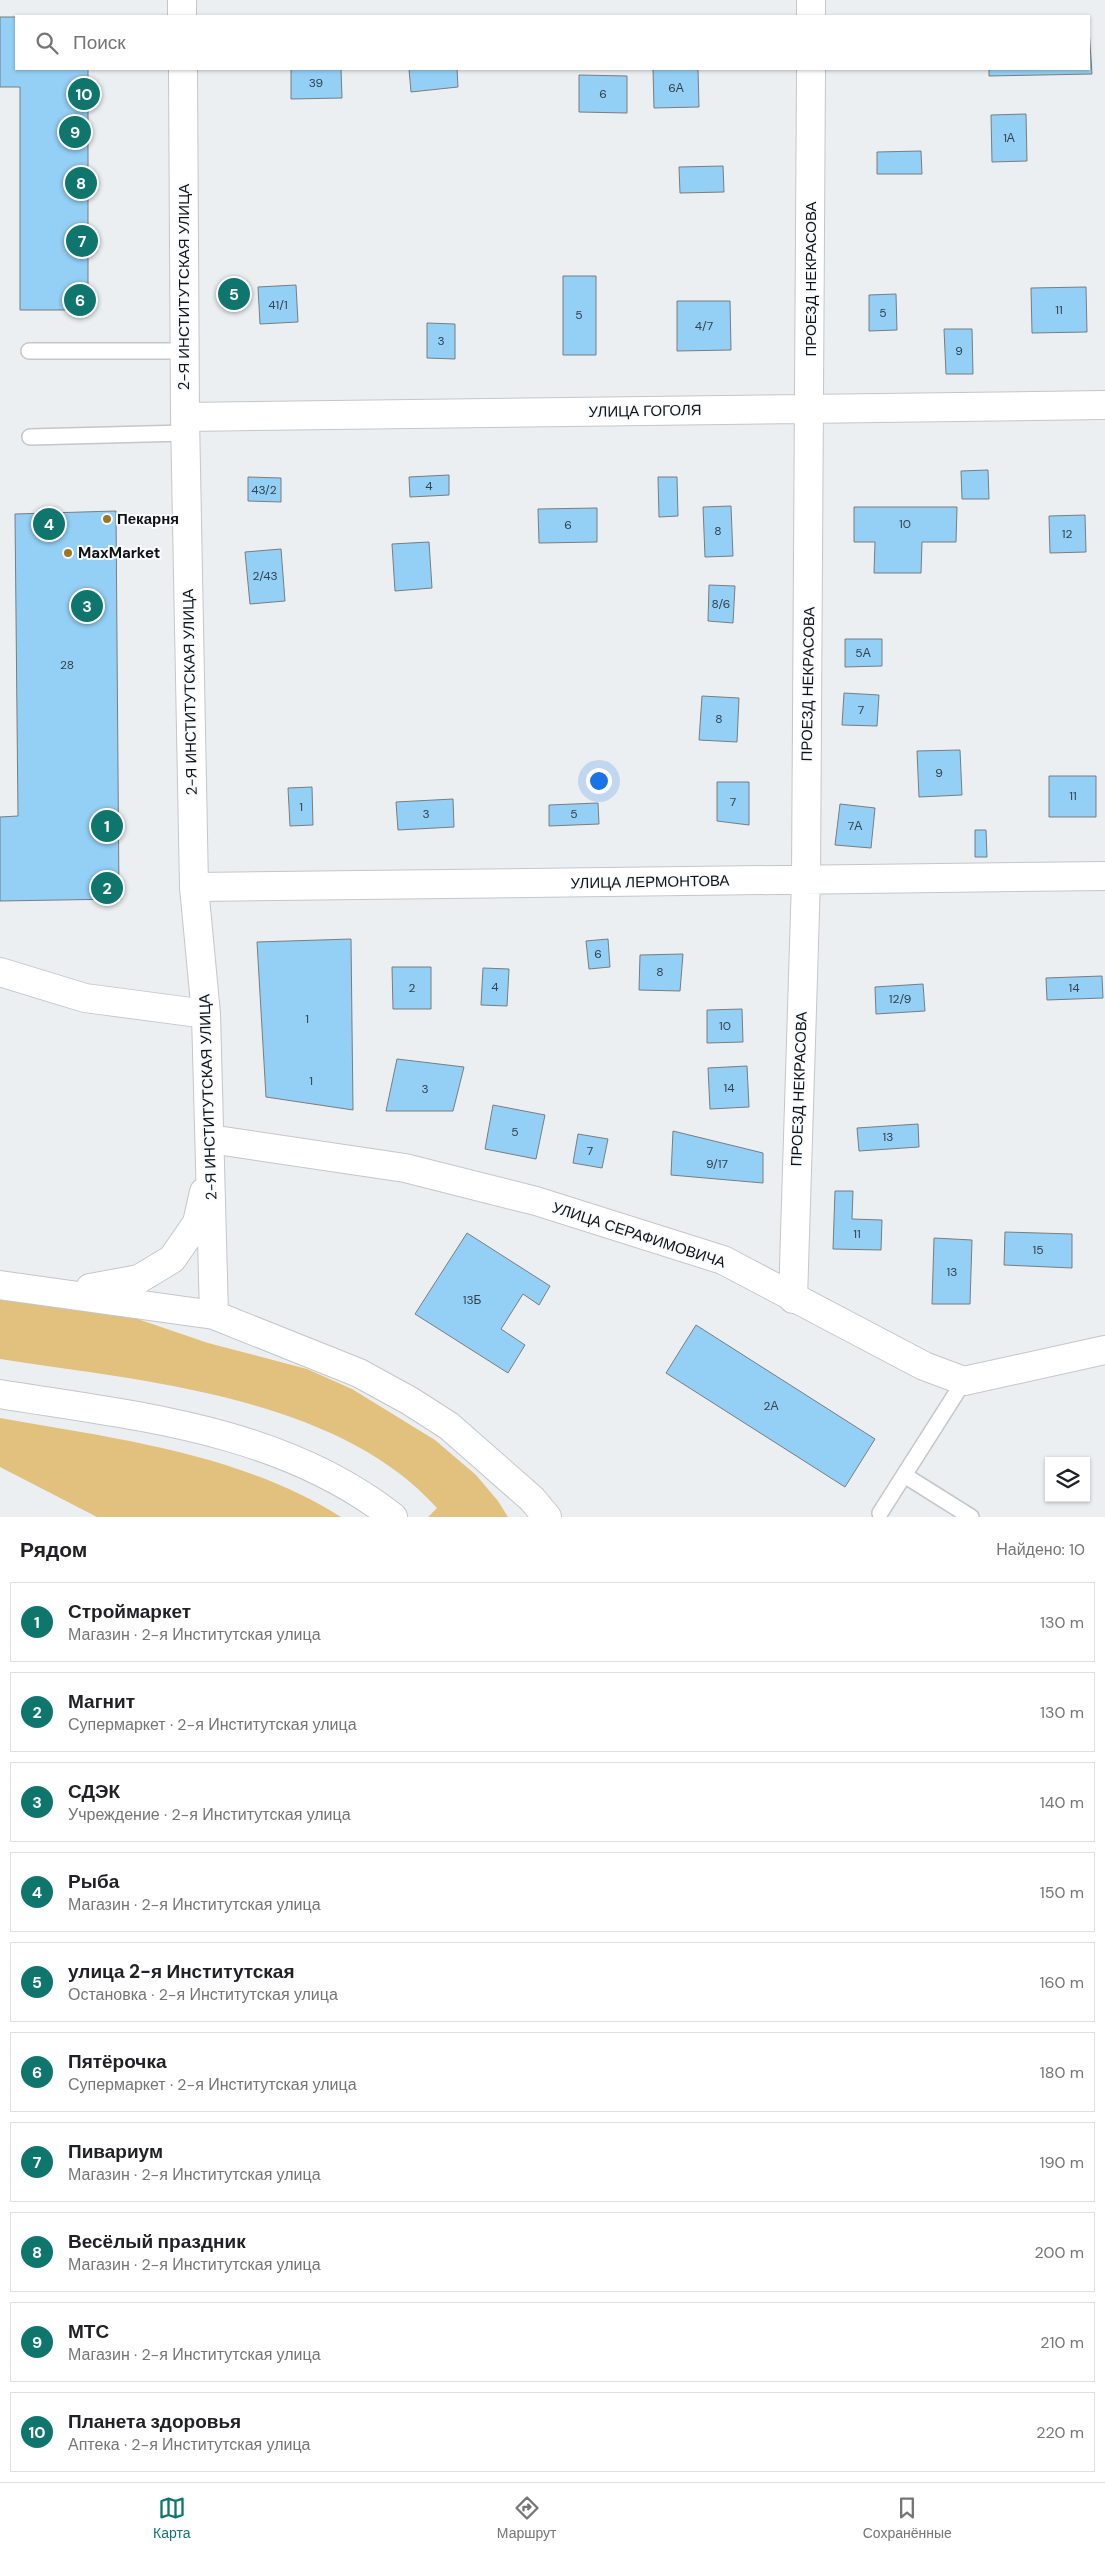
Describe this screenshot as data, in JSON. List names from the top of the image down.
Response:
{
  "streets": {
    "street": [
      "ПРОЕЗД НЕКРАСОВА",
      "2-Я ИНСТИТУТСКАЯ УЛИЦА",
      "УЛИЦА ГОГОЛЯ",
      "УЛИЦА ЛЕРМОНТОВА",
      "УЛИЦА СЕРАФИМОВИЧА"
    ]
  },
  "crossings": [
    ["ПРОЕЗД НЕКРАСОВА", "УЛИЦА ГОГОЛЯ"],
    ["ПРОЕЗД НЕКРАСОВА", "УЛИЦА ЛЕРМОНТОВА"],
    ["ПРОЕЗД НЕКРАСОВА", "УЛИЦА СЕРАФИМОВИЧА"],
    ["2-Я ИНСТИТУТСКАЯ УЛИЦА", "УЛИЦА ГОГОЛЯ"],
    ["2-Я ИНСТИТУТСКАЯ УЛИЦА", "УЛИЦА ЛЕРМОНТОВА"],
    ["2-Я ИНСТИТУТСКАЯ УЛИЦА", "УЛИЦА СЕРАФИМОВИЧА"]
  ],
  "places": ["Пекарня", "MaxMarket"],
  "house_numbers": [
    "39",
    "6А",
    "6",
    "1А",
    "41/1",
    "11",
    "5",
    "5",
    "4/7",
    "3",
    "9",
    "4",
    "43/2",
    "10",
    "6",
    "8",
    "12",
    "2/43",
    "8/6",
    "5А",
    "28",
    "7",
    "8",
    "9",
    "11",
    "7",
    "1",
    "3",
    "5",
    "7А",
    "6",
    "8",
    "4",
    "2",
    "14",
    "12/9",
    "1",
    "10",
    "1",
    "14",
    "3",
    "5",
    "13",
    "7",
    "9/17",
    "11",
    "15",
    "13",
    "13Б",
    "2А"
  ],
  "page": {
    "search": "Поиск",
    "pins": [
      "10",
      "9",
      "8",
      "7",
      "5",
      "6",
      "4",
      "3",
      "1",
      "2"
    ],
    "heading": ["Рядом", "Найдено: 10"],
    "list": [
      {
        "mark": "1",
        "name": "Строймаркет",
        "note": "Магазин · 2-я Институтская улица",
        "value": "130 m"
      },
      {
        "mark": "2",
        "name": "Магнит",
        "note": "Супермаркет · 2-я Институтская улица",
        "value": "130 m"
      },
      {
        "mark": "3",
        "name": "СДЭК",
        "note": "Учреждение · 2-я Институтская улица",
        "value": "140 m"
      },
      {
        "mark": "4",
        "name": "Рыба",
        "note": "Магазин · 2-я Институтская улица",
        "value": "150 m"
      },
      {
        "mark": "5",
        "name": "улица 2-я Институтская",
        "note": "Остановка · 2-я Институтская улица",
        "value": "160 m"
      },
      {
        "mark": "6",
        "name": "Пятёрочка",
        "note": "Супермаркет · 2-я Институтская улица",
        "value": "180 m"
      },
      {
        "mark": "7",
        "name": "Пивариум",
        "note": "Магазин · 2-я Институтская улица",
        "value": "190 m"
      },
      {
        "mark": "8",
        "name": "Весёлый праздник",
        "note": "Магазин · 2-я Институтская улица",
        "value": "200 m"
      },
      {
        "mark": "9",
        "name": "МТС",
        "note": "Магазин · 2-я Институтская улица",
        "value": "210 m"
      },
      {
        "mark": "10",
        "name": "Планета здоровья",
        "note": "Аптека · 2-я Институтская улица",
        "value": "220 m"
      }
    ],
    "nav": ["Карта", "Маршрут", "Сохранённые"]
  }
}
